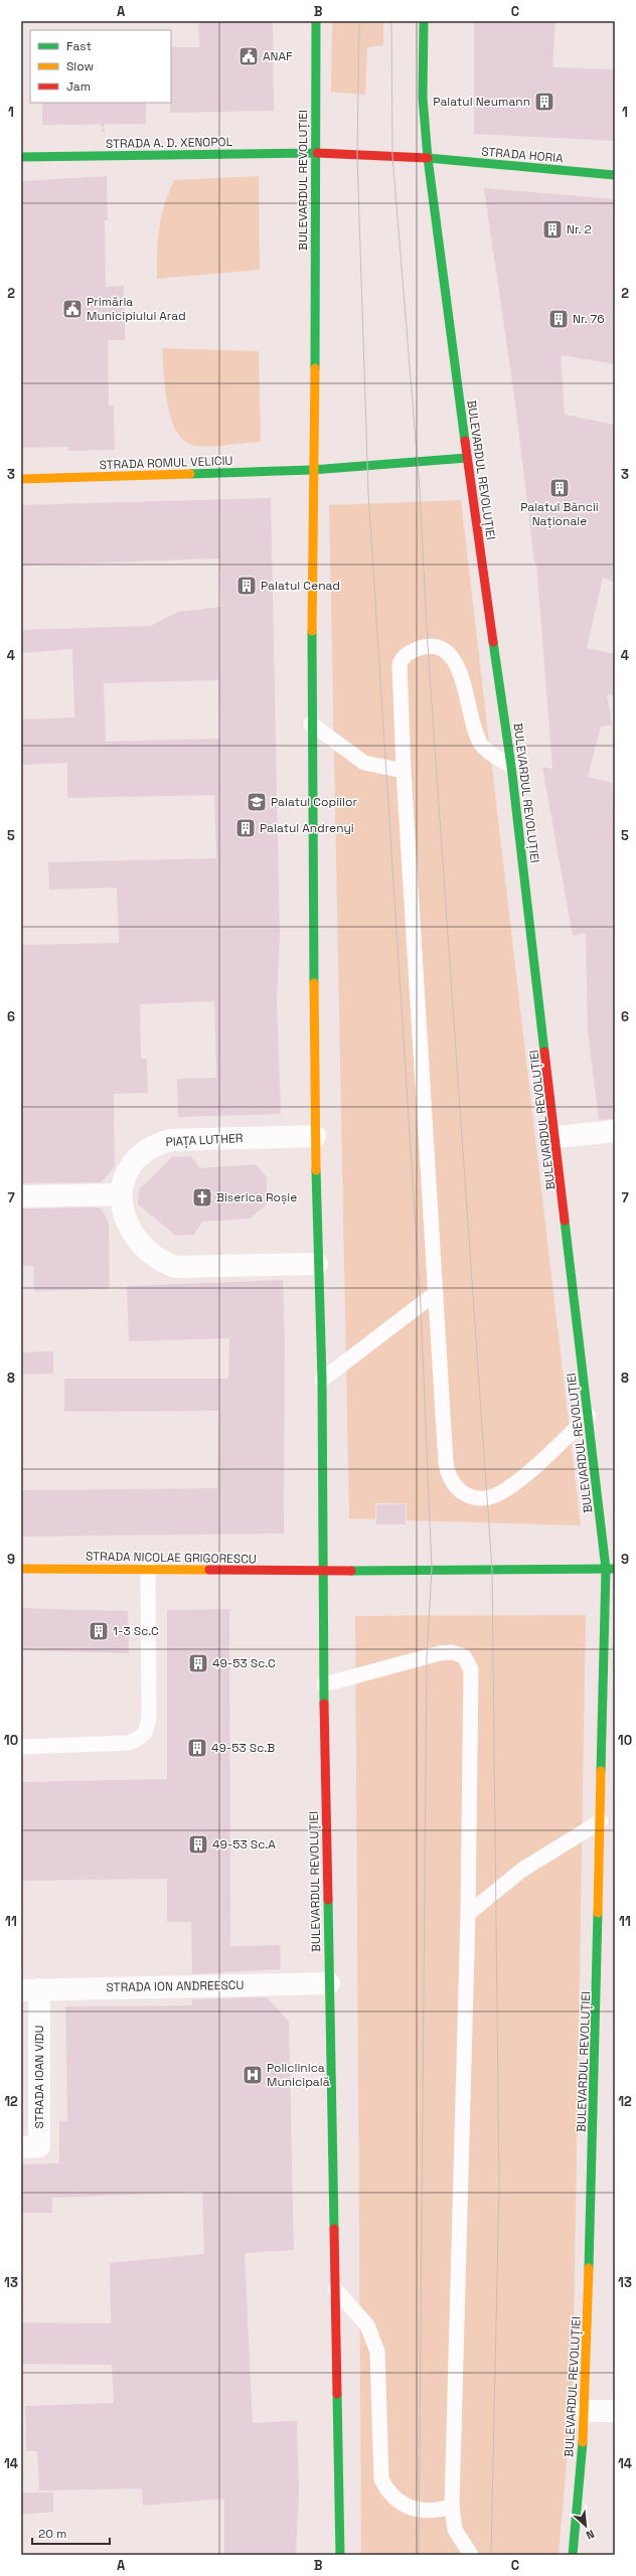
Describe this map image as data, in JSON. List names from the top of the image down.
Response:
{
  "streets": {
    "main road": [
      "STRADA A. D. XENOPOL",
      "STRADA HORIA",
      "BULEVARDUL REVOLUȚIEI",
      "STRADA ROMUL VELICIU",
      "STRADA NICOLAE GRIGORESCU"
    ],
    "street": ["PIAȚA LUTHER", "STRADA ION ANDREESCU", "STRADA IOAN VIDU"]
  },
  "crossings": [
    ["STRADA A. D. XENOPOL", "STRADA HORIA"],
    ["STRADA A. D. XENOPOL", "BULEVARDUL REVOLUȚIEI"],
    ["STRADA HORIA", "BULEVARDUL REVOLUȚIEI"],
    ["BULEVARDUL REVOLUȚIEI", "STRADA ROMUL VELICIU"],
    ["BULEVARDUL REVOLUȚIEI", "PIAȚA LUTHER"],
    ["BULEVARDUL REVOLUȚIEI", "STRADA NICOLAE GRIGORESCU"],
    ["BULEVARDUL REVOLUȚIEI", "STRADA ION ANDREESCU"],
    ["STRADA ION ANDREESCU", "STRADA IOAN VIDU"]
  ],
  "places": {
    "public building": ["ANAF", "Primăria Municipiului Arad"],
    "building": [
      "Palatul Neumann",
      "Nr. 2",
      "Nr. 76",
      "Palatul Băncii Naționale",
      "Palatul Cenad",
      "Palatul Andrenyi",
      "1-3 Sc.C",
      "49-53 Sc.C",
      "49-53 Sc.B",
      "49-53 Sc.A"
    ],
    "school or university": ["Palatul Copiilor"],
    "church": ["Biserica Roșie"],
    "hospital": ["Policlinica Municipală"]
  },
  "legend": ["Fast", "Slow", "Jam"],
  "scale_bar": "20 m",
  "north": "bottom right",
  "grid": {
    "columns": ["A", "B", "C"],
    "rows": [
      "1",
      "2",
      "3",
      "4",
      "5",
      "6",
      "7",
      "8",
      "9",
      "10",
      "11",
      "12",
      "13",
      "14"
    ]
  }
}
